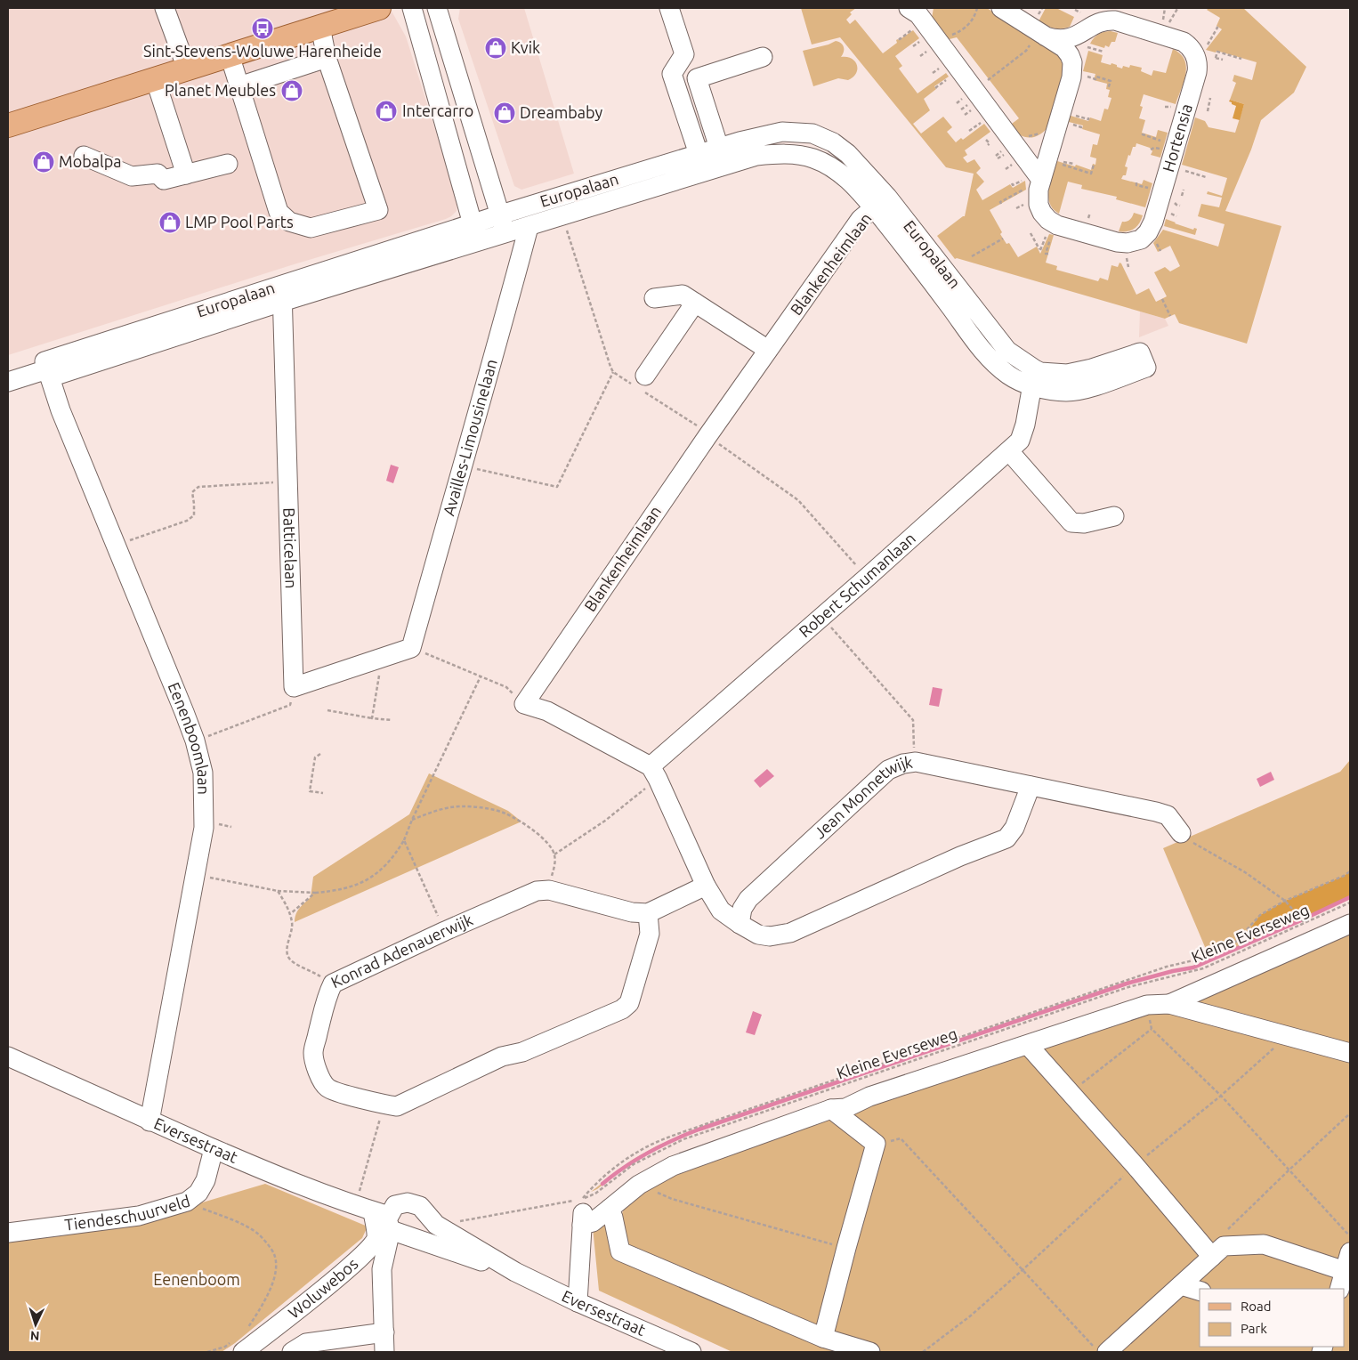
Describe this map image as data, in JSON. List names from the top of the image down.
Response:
{
  "streets": {
    "street": [
      "Hortensia",
      "Europalaan",
      "Blankenheimlaan",
      "Availles-Limousinelaan",
      "Batticelaan",
      "Robert Schumanlaan",
      "Eenenboomlaan",
      "Jean Monnetwijk",
      "Konrad Adenauerwijk",
      "Eversestraat",
      "Tiendeschuurveld",
      "Woluwebos"
    ],
    "path": ["Kleine Everseweg"]
  },
  "crossings": [
    ["Europalaan", "Blankenheimlaan"],
    ["Europalaan", "Availles-Limousinelaan"],
    ["Europalaan", "Batticelaan"],
    ["Europalaan", "Robert Schumanlaan"],
    ["Europalaan", "Eenenboomlaan"],
    ["Eenenboomlaan", "Eversestraat"],
    ["Eversestraat", "Tiendeschuurveld"],
    ["Eversestraat", "Woluwebos"]
  ],
  "parks": ["Eenenboom"],
  "places": {
    "bus stop": ["Sint-Stevens-Woluwe Harenheide"],
    "shop": [
      "Kvik",
      "Planet Meubles",
      "Intercarro",
      "Dreambaby",
      "Mobalpa",
      "LMP Pool Parts"
    ]
  },
  "legend": ["Road", "Park"],
  "north": "bottom"
}
